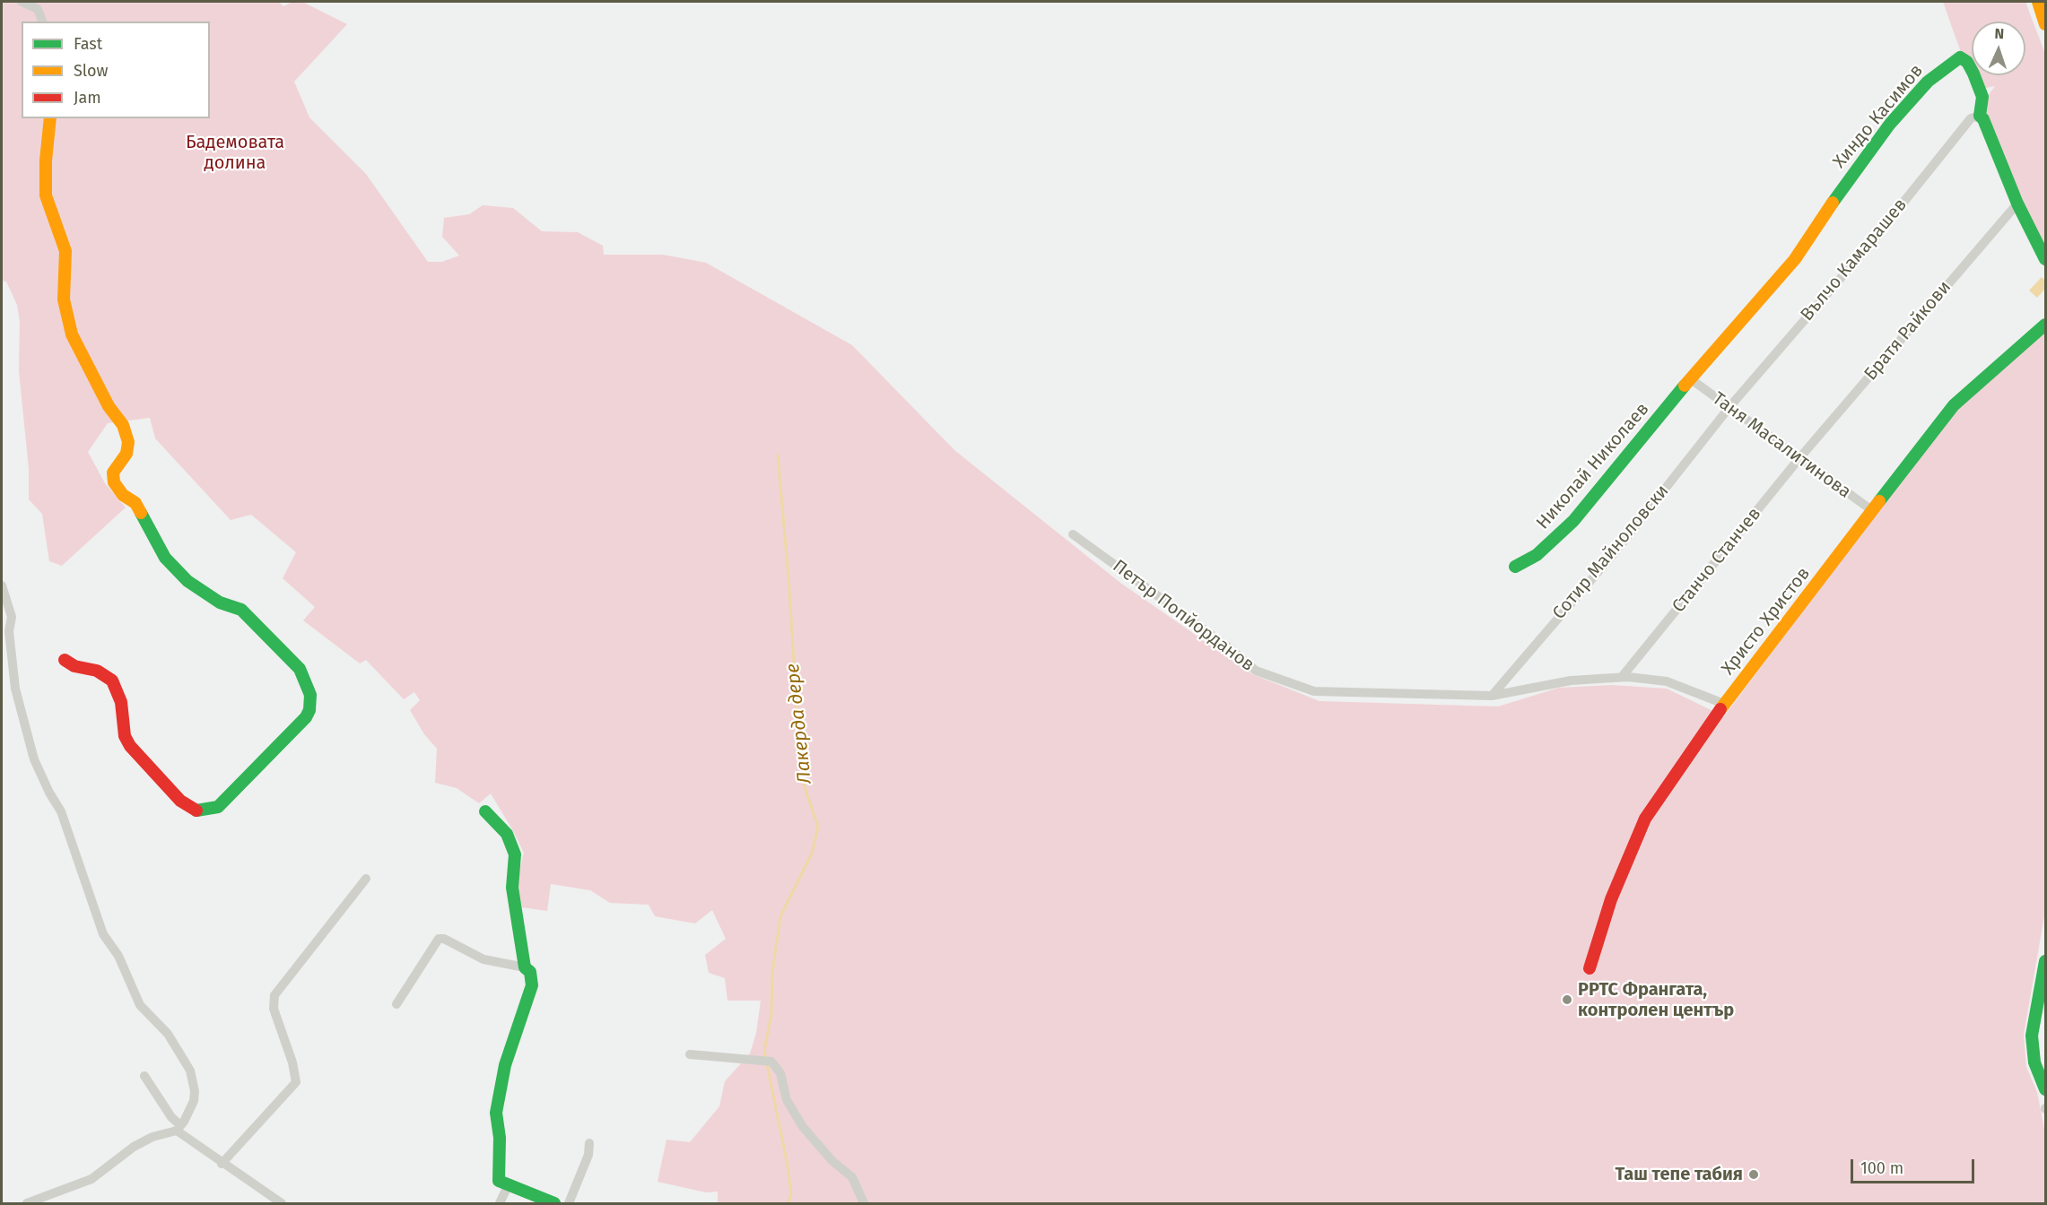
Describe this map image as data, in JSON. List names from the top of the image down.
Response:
{
  "streets": {
    "street": [
      "Хиндо Касимов",
      "Вълчо Камарашев",
      "Братя Райкови",
      "Таня Масалитинова",
      "Николай Николаев",
      "Сотир Майноловски",
      "Станчо Станчев",
      "Петър Попйорданов",
      "Христо Христов"
    ]
  },
  "crossings": [
    ["Хиндо Касимов", "Вълчо Камарашев"],
    ["Хиндо Касимов", "Братя Райкови"],
    ["Хиндо Касимов", "Таня Масалитинова"],
    ["Хиндо Касимов", "Николай Николаев"],
    ["Вълчо Камарашев", "Таня Масалитинова"],
    ["Вълчо Камарашев", "Сотир Майноловски"],
    ["Братя Райкови", "Таня Масалитинова"],
    ["Братя Райкови", "Станчо Станчев"],
    ["Таня Масалитинова", "Николай Николаев"],
    ["Таня Масалитинова", "Сотир Майноловски"],
    ["Таня Масалитинова", "Станчо Станчев"],
    ["Таня Масалитинова", "Христо Христов"],
    ["Сотир Майноловски", "Петър Попйорданов"],
    ["Станчо Станчев", "Петър Попйорданов"],
    ["Петър Попйорданов", "Христо Христов"]
  ],
  "water": ["Лакерда дере"],
  "parks": ["Бадемовата долина"],
  "places": ["РРТС Франгата, контролен център", "Таш тепе табия"],
  "legend": ["Fast", "Slow", "Jam"],
  "scale_bar": "100 m",
  "north": "top"
}
